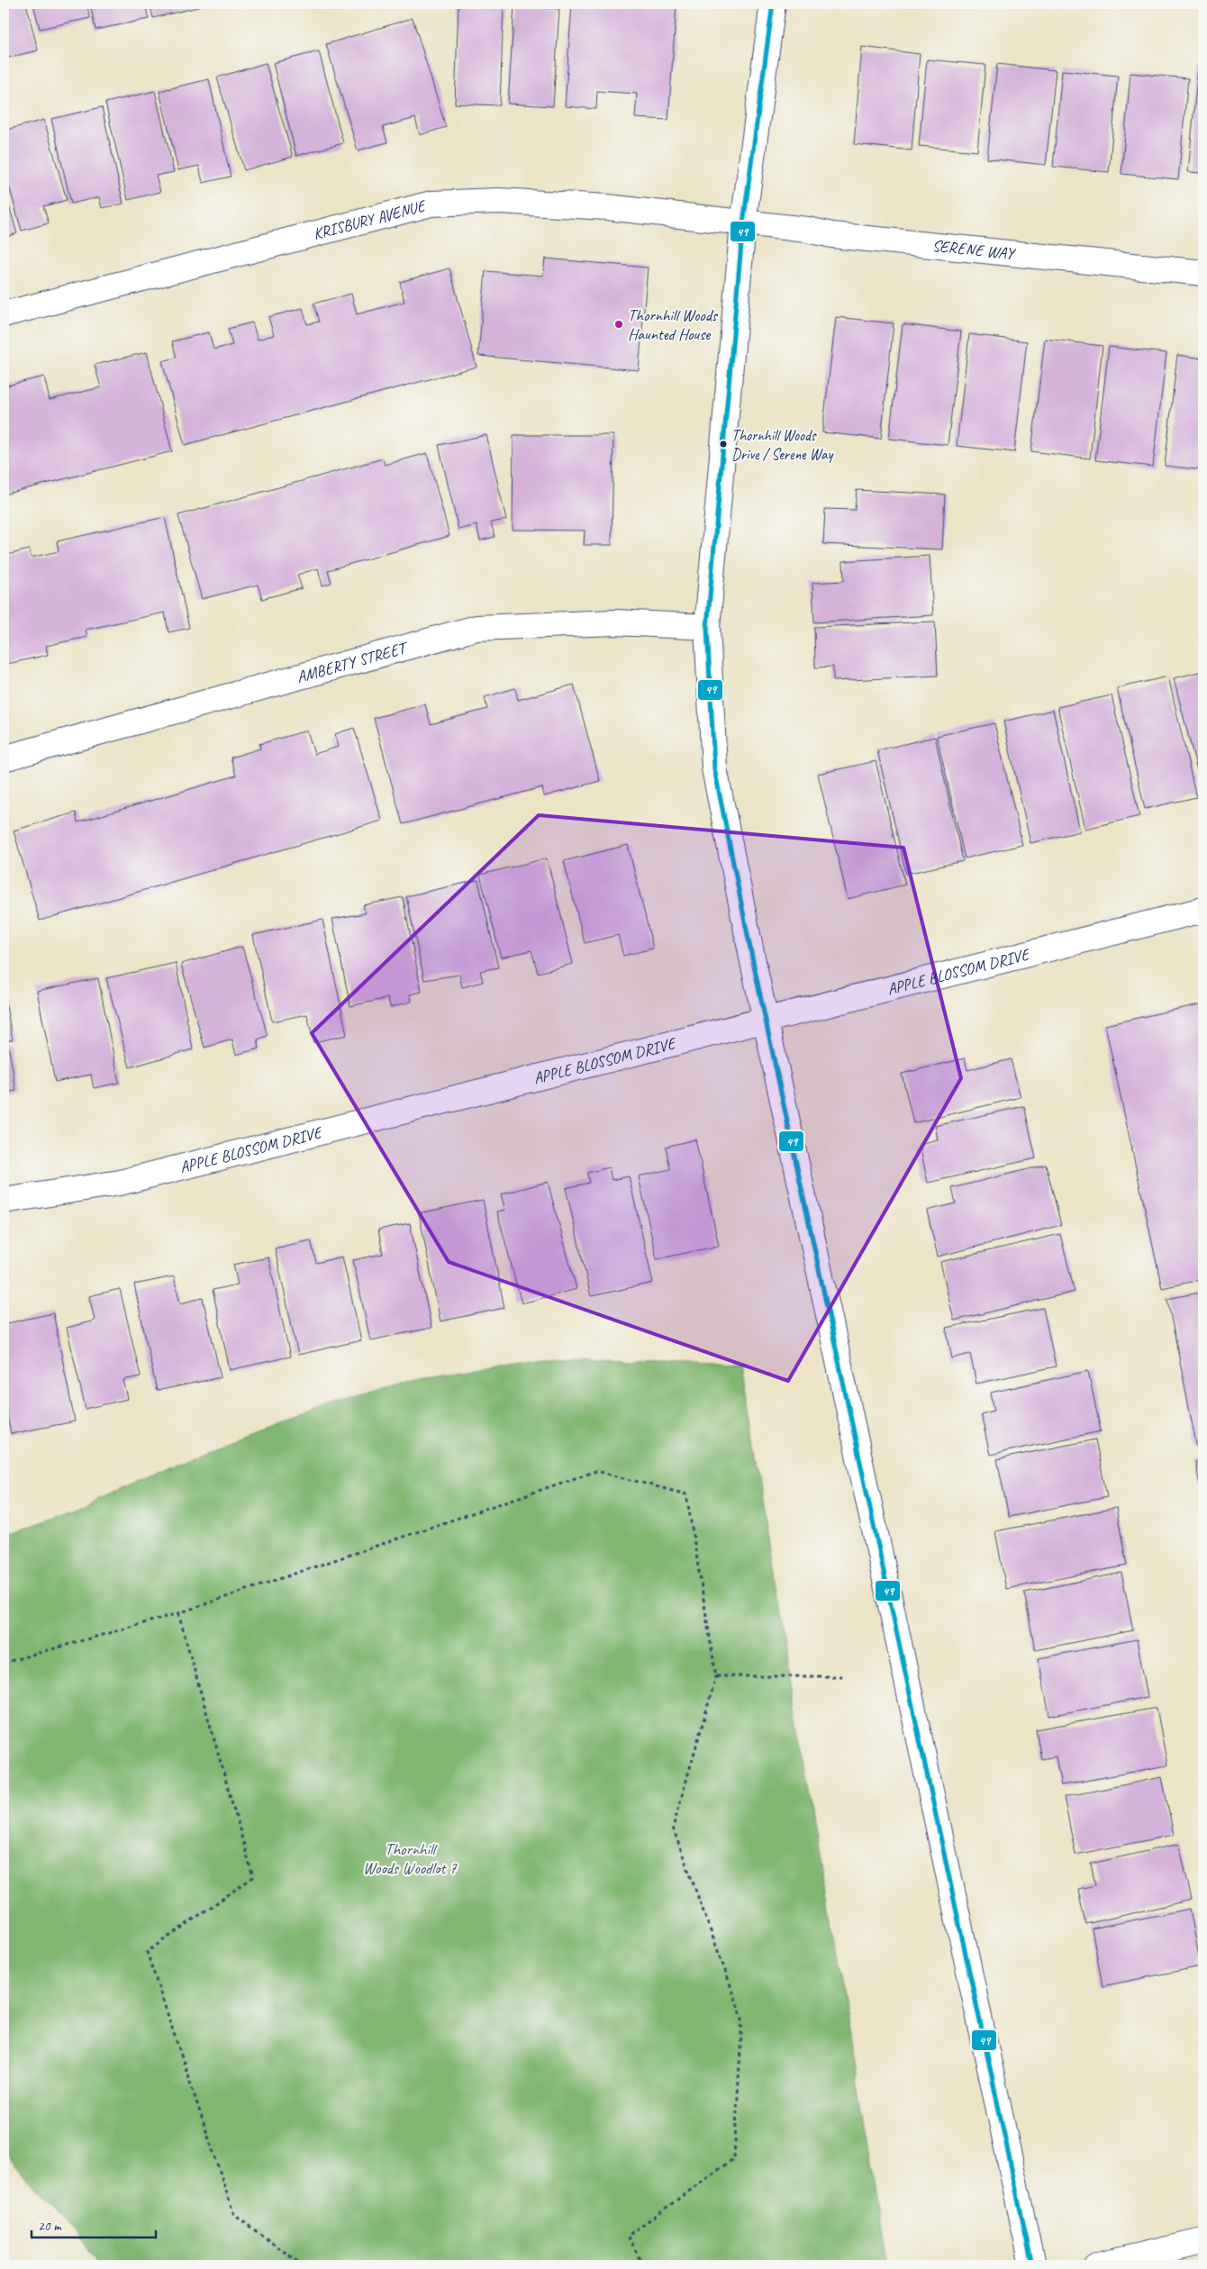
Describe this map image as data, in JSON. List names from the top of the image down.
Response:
{
  "streets": {
    "street": [
      "KRISBURY AVENUE",
      "SERENE WAY",
      "AMBERTY STREET",
      "APPLE BLOSSOM DRIVE"
    ]
  },
  "crossings": [
    ["KRISBURY AVENUE", "SERENE WAY"]
  ],
  "parks": ["Thornhill Woods Woodlot 7"],
  "places": ["Thornhill Woods Haunted House", "Thornhill Woods Drive / Serene Way"],
  "lines": ["transit line 49"],
  "scale_bar": "20 m"
}
